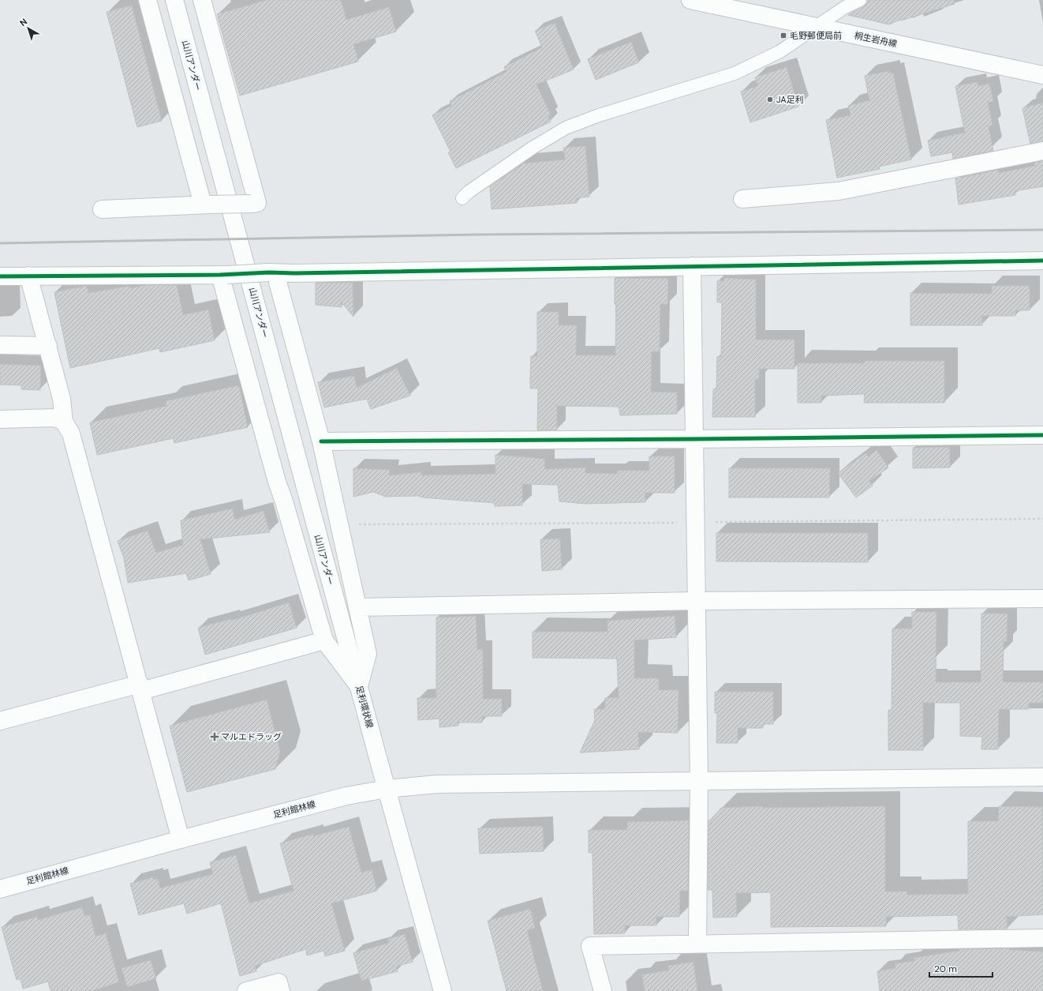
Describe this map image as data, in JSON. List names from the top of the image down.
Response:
{
  "streets": {
    "street": [
      "桐生岩舟線",
      "山川アンダー",
      "足利環状線",
      "足利館林線"
    ]
  },
  "crossings": [
    ["山川アンダー", "足利環状線"],
    ["足利環状線", "足利館林線"]
  ],
  "places": {
    "transit": ["毛野郵便局前"],
    "other": ["JA足利"],
    "health": ["マルエドラッグ"]
  },
  "scale_bar": "20 m",
  "north": "top left"
}
